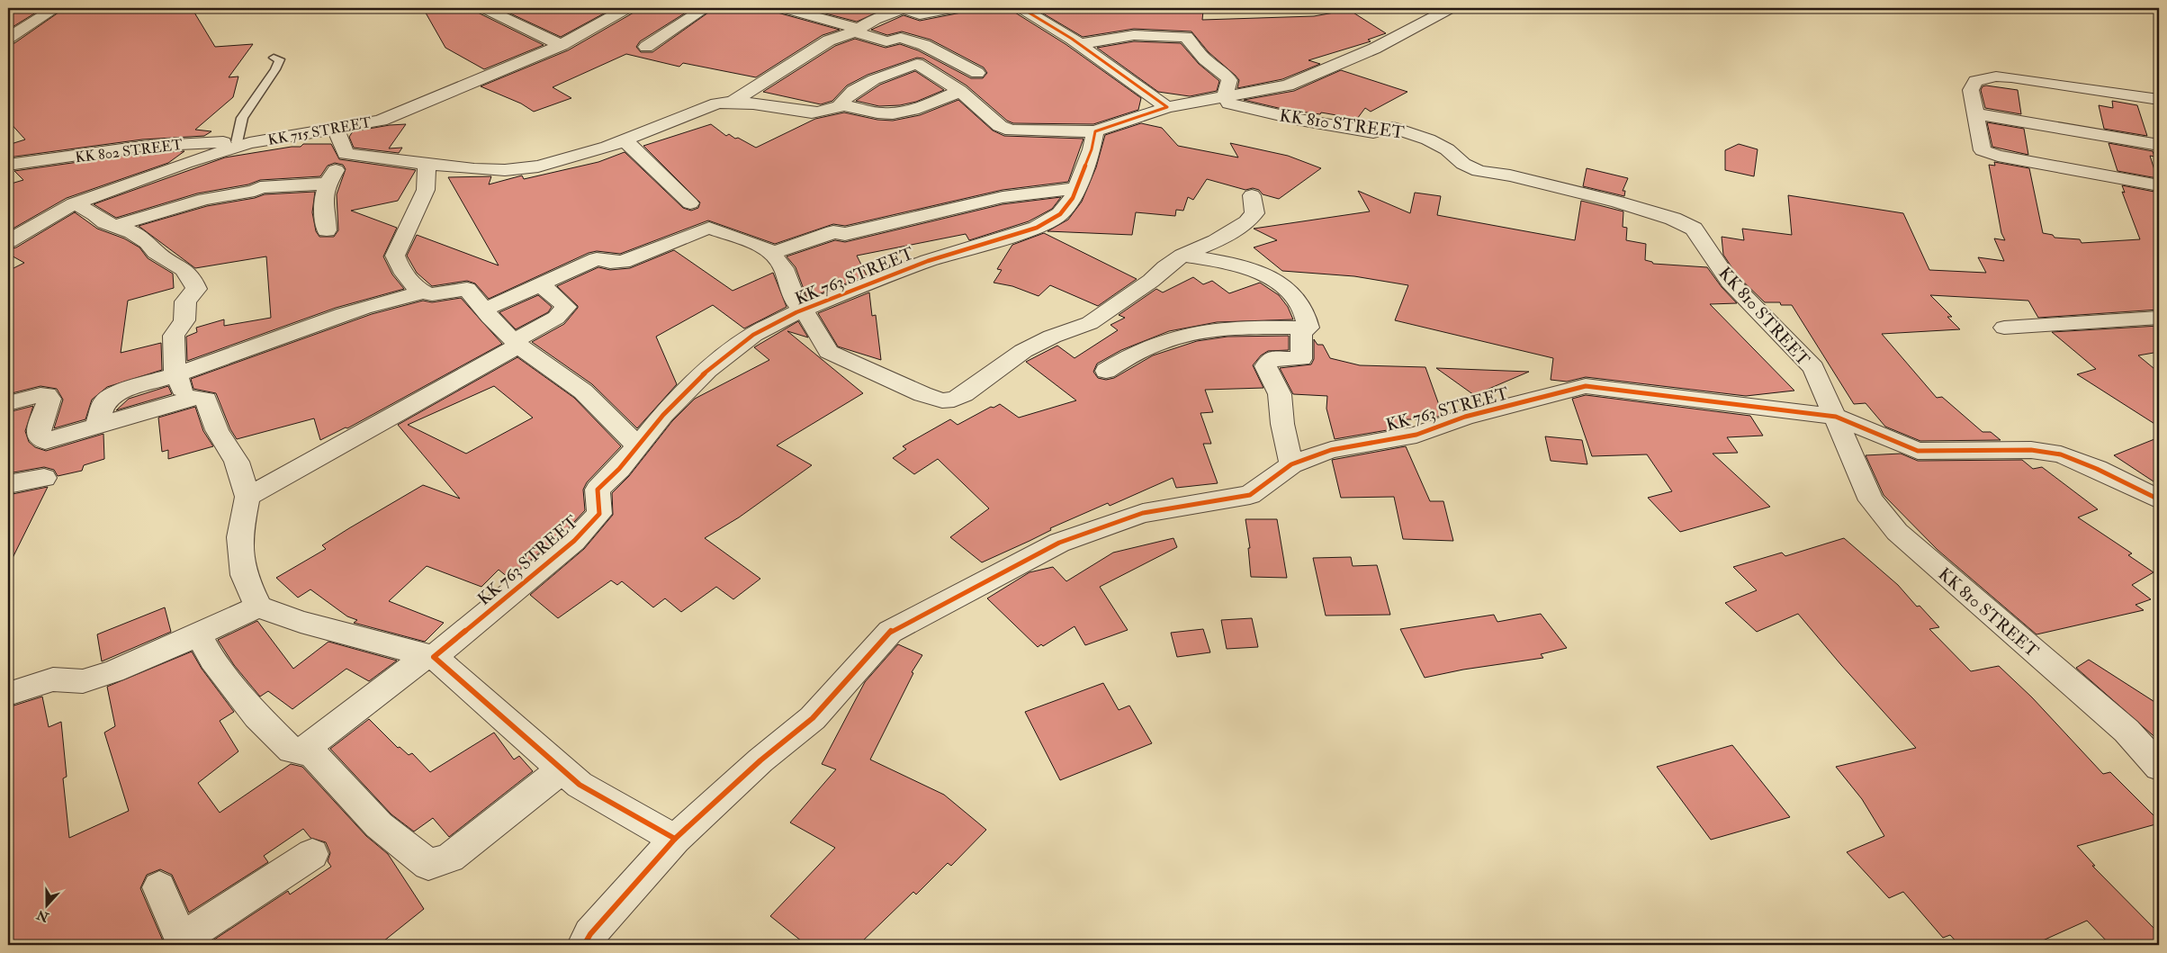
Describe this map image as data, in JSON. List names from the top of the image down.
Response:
{
  "streets": {
    "street": [
      "KK 810 STREET",
      "KK 715 STREET",
      "KK 802 STREET",
      "KK 763 STREET"
    ]
  },
  "crossings": [
    ["KK 810 STREET", "KK 763 STREET"],
    ["KK 715 STREET", "KK 802 STREET"]
  ],
  "north": "bottom"
}
